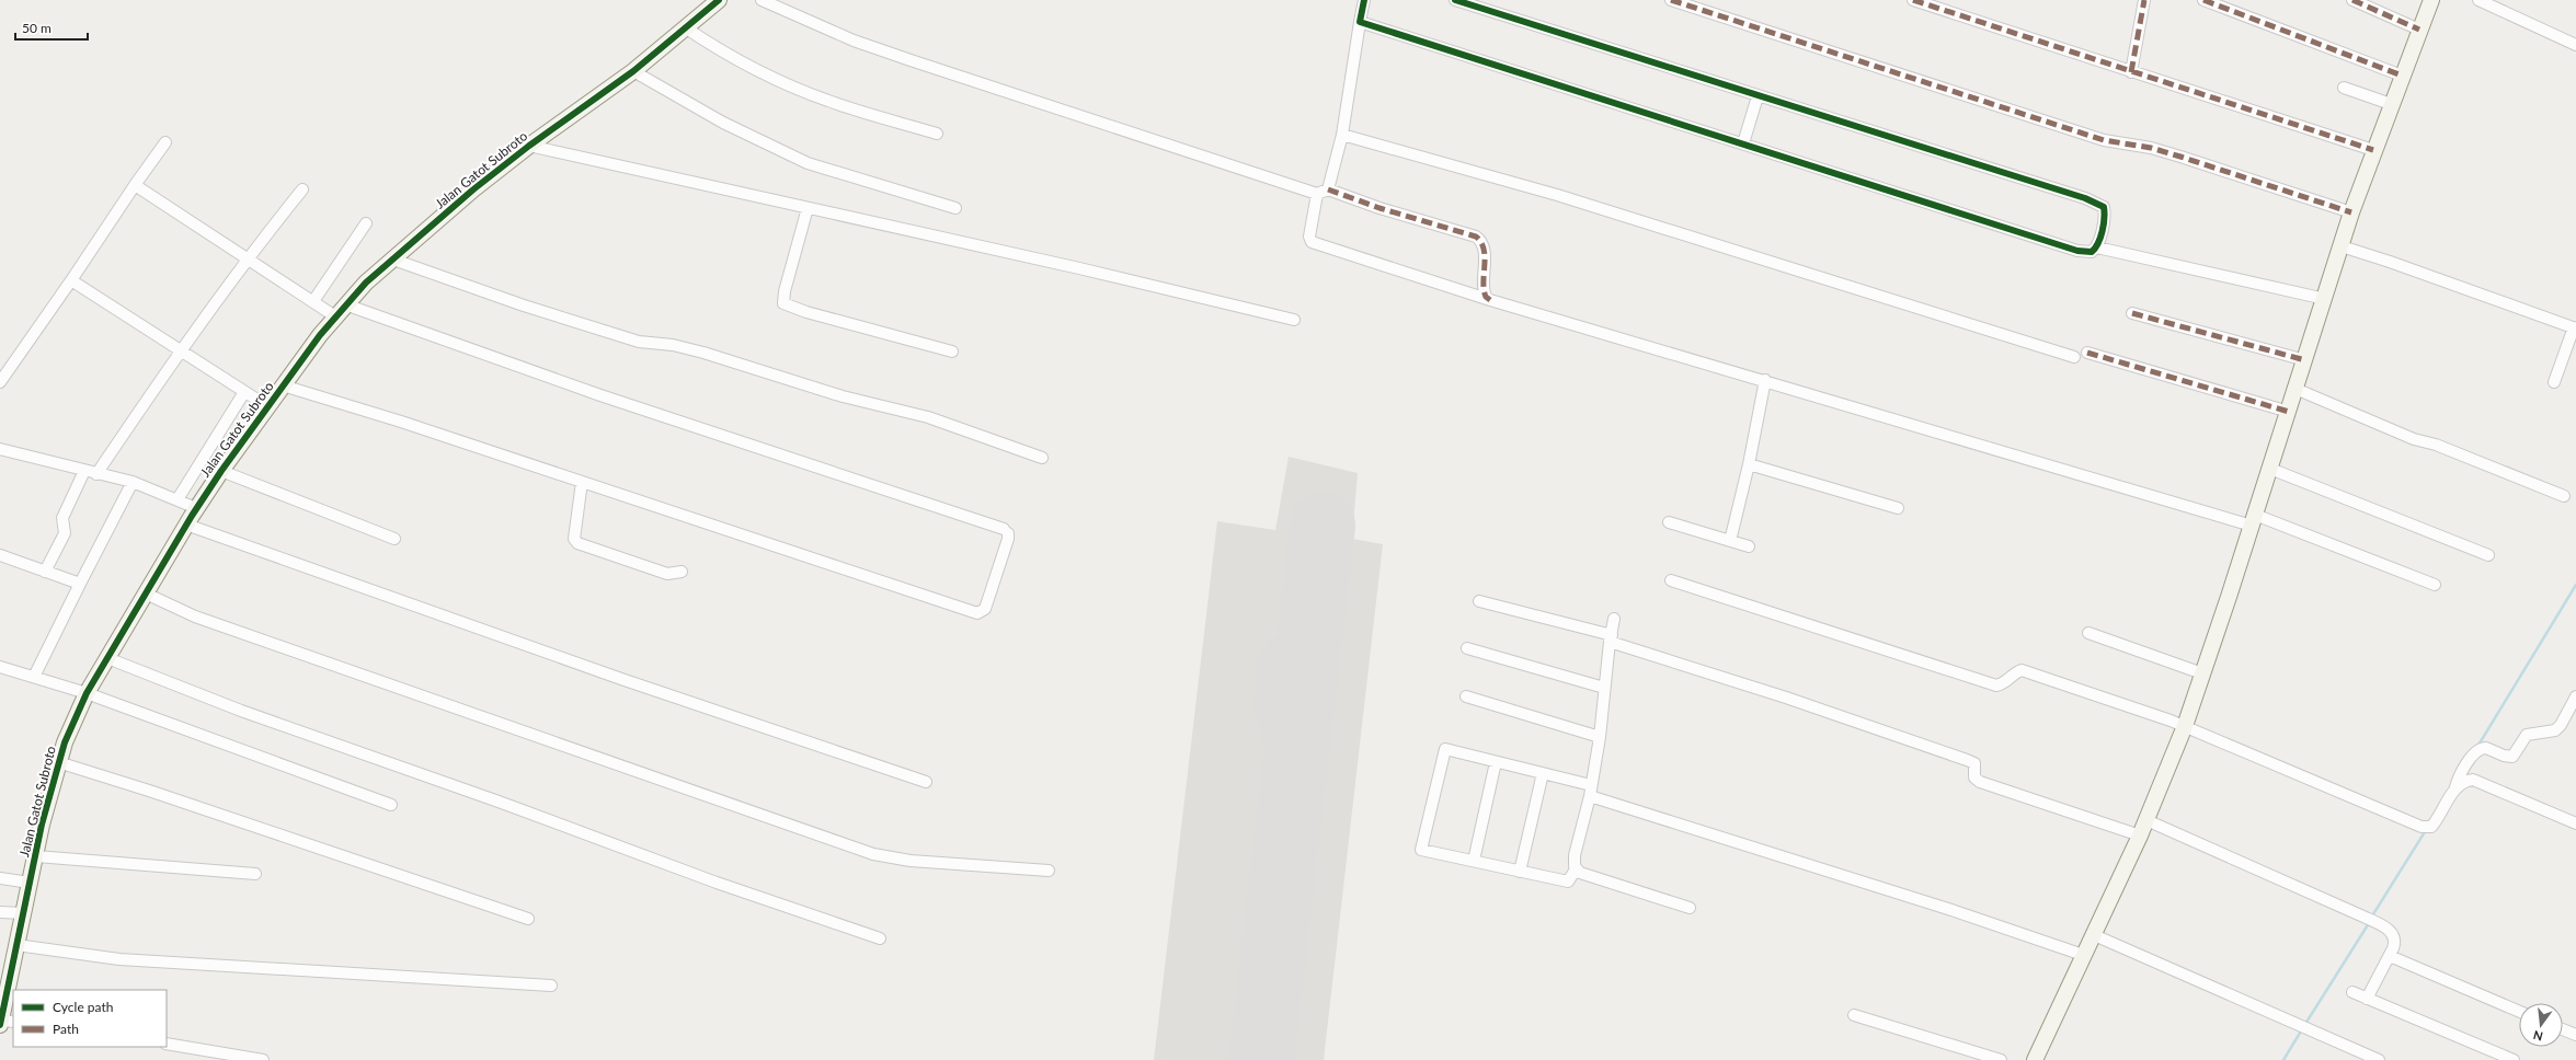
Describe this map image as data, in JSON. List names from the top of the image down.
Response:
{
  "streets": {
    "street": ["Jalan Gatot Subroto"]
  },
  "legend": ["Cycle path", "Path"],
  "scale_bar": "50 m",
  "north": "bottom"
}
